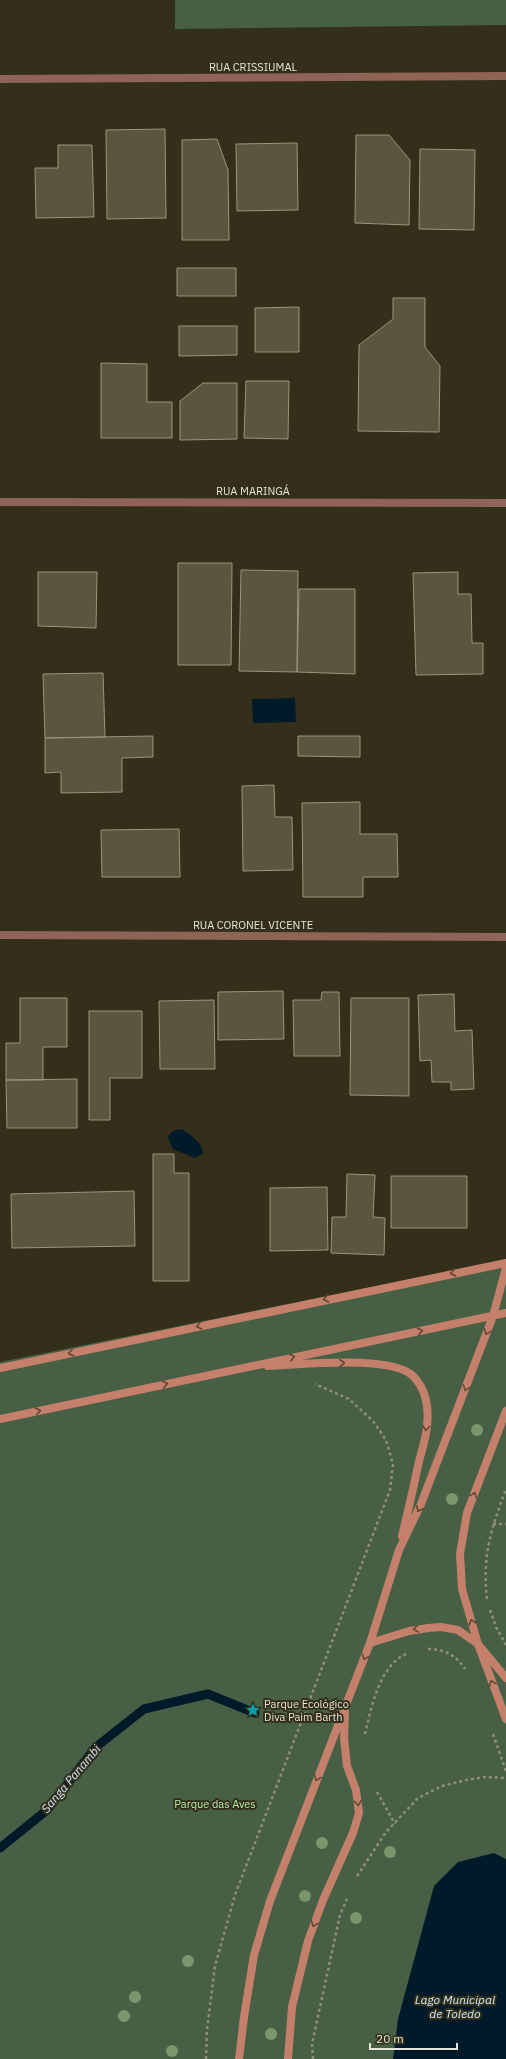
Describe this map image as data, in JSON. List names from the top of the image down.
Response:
{
  "streets": {
    "street": ["RUA CRISSIUMAL", "RUA MARINGÁ", "RUA CORONEL VICENTE"]
  },
  "water": ["Sanga Panambi", "Lago Municipal de Toledo"],
  "parks": ["Parque das Aves"],
  "places": {
    "place": ["Parque Ecológico Diva Paim Barth"]
  },
  "scale_bar": "20 m"
}
